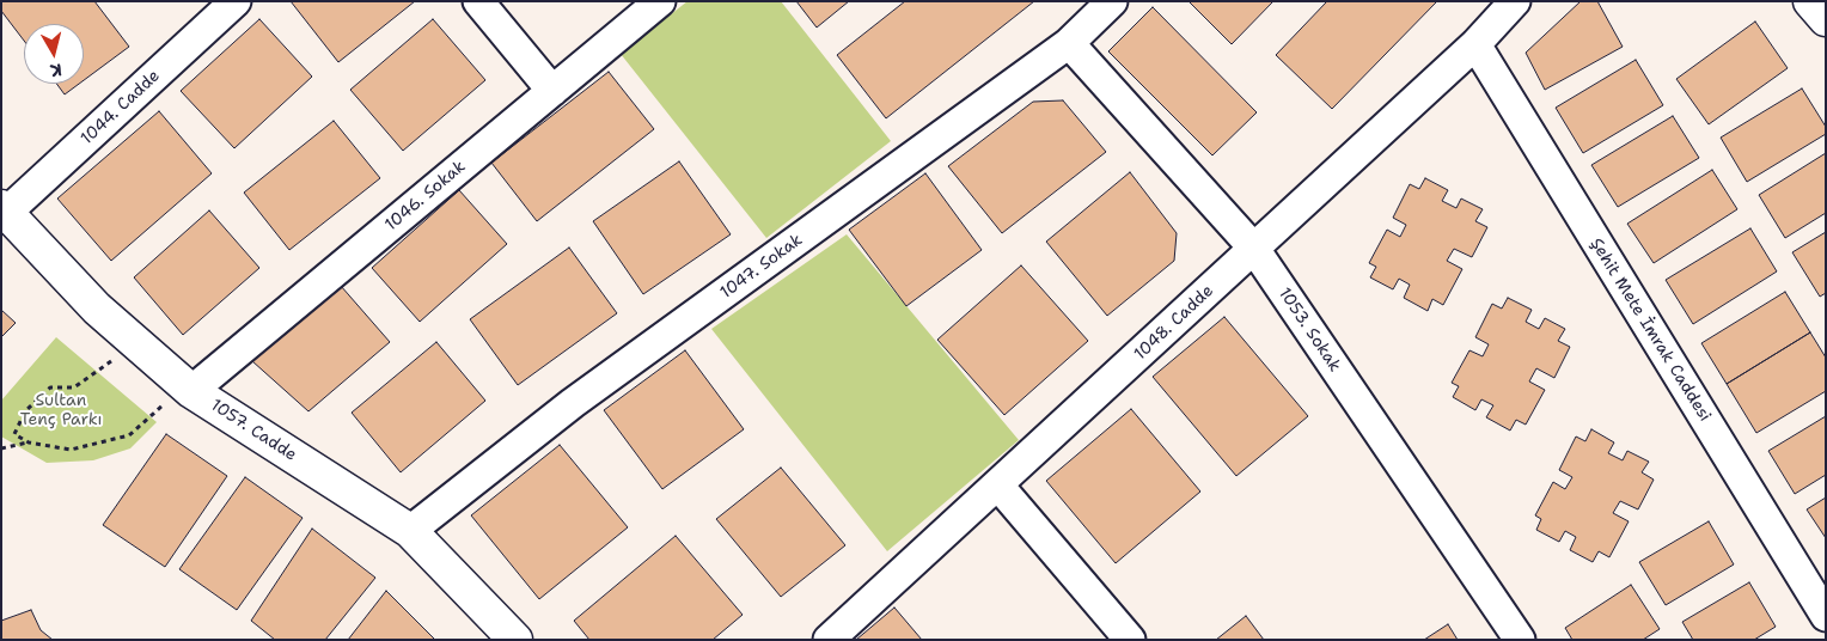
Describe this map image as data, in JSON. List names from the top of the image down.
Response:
{
  "streets": {
    "street": [
      "1044. Cadde",
      "1046. Sokak",
      "1047. Sokak",
      "1048. Cadde",
      "1053. Sokak",
      "Şehit Mete İmrak Caddesi",
      "1057. Cadde"
    ]
  },
  "crossings": [
    ["1044. Cadde", "1057. Cadde"],
    ["1046. Sokak", "1057. Cadde"],
    ["1047. Sokak", "1053. Sokak"],
    ["1047. Sokak", "1057. Cadde"],
    ["1048. Cadde", "1053. Sokak"],
    ["1048. Cadde", "Şehit Mete İmrak Caddesi"]
  ],
  "parks": ["Sultan Tenç Parkı"],
  "north": "bottom"
}
